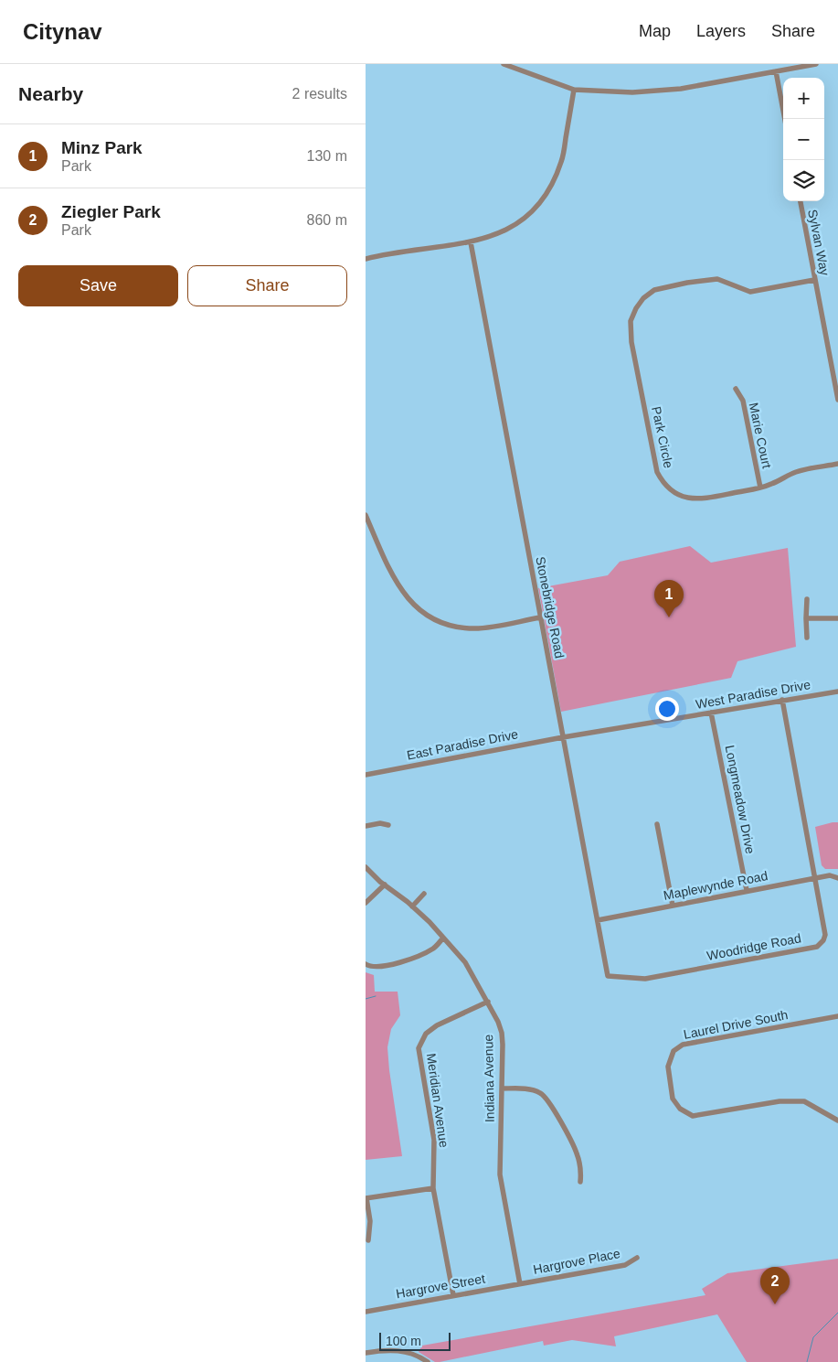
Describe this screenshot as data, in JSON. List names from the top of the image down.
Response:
{
  "streets": {
    "street": [
      "Sylvan Way",
      "Marie Court",
      "Park Circle",
      "Stonebridge Road",
      "West Paradise Drive",
      "East Paradise Drive",
      "Longmeadow Drive",
      "Maplewynde Road",
      "Woodridge Road",
      "Laurel Drive South",
      "Indiana Avenue",
      "Meridian Avenue",
      "Hargrove Place",
      "Hargrove Street"
    ]
  },
  "crossings": [
    ["Sylvan Way", "Park Circle"],
    ["Marie Court", "Park Circle"],
    ["Stonebridge Road", "West Paradise Drive"],
    ["Stonebridge Road", "East Paradise Drive"],
    ["Stonebridge Road", "Maplewynde Road"],
    ["Stonebridge Road", "Woodridge Road"],
    ["West Paradise Drive", "East Paradise Drive"],
    ["West Paradise Drive", "Longmeadow Drive"],
    ["West Paradise Drive", "Woodridge Road"],
    ["Longmeadow Drive", "Maplewynde Road"],
    ["Maplewynde Road", "Woodridge Road"],
    ["Indiana Avenue", "Meridian Avenue"],
    ["Indiana Avenue", "Hargrove Place"],
    ["Indiana Avenue", "Hargrove Street"],
    ["Meridian Avenue", "Hargrove Street"],
    ["Hargrove Place", "Hargrove Street"]
  ],
  "scale_bar": "100 m",
  "page": {
    "header": "Citynav",
    "nav": ["Map", "Layers", "Share"],
    "heading": ["Nearby", "2 results"],
    "map_buttons": ["+", "−"],
    "list": [
      {
        "mark": "1",
        "name": "Minz Park",
        "note": "Park",
        "value": "130 m"
      },
      {
        "mark": "2",
        "name": "Ziegler Park",
        "note": "Park",
        "value": "860 m"
      }
    ],
    "buttons": ["Save", "Share"],
    "pins": ["1", "2"],
    "scale": "100 m"
  }
}
